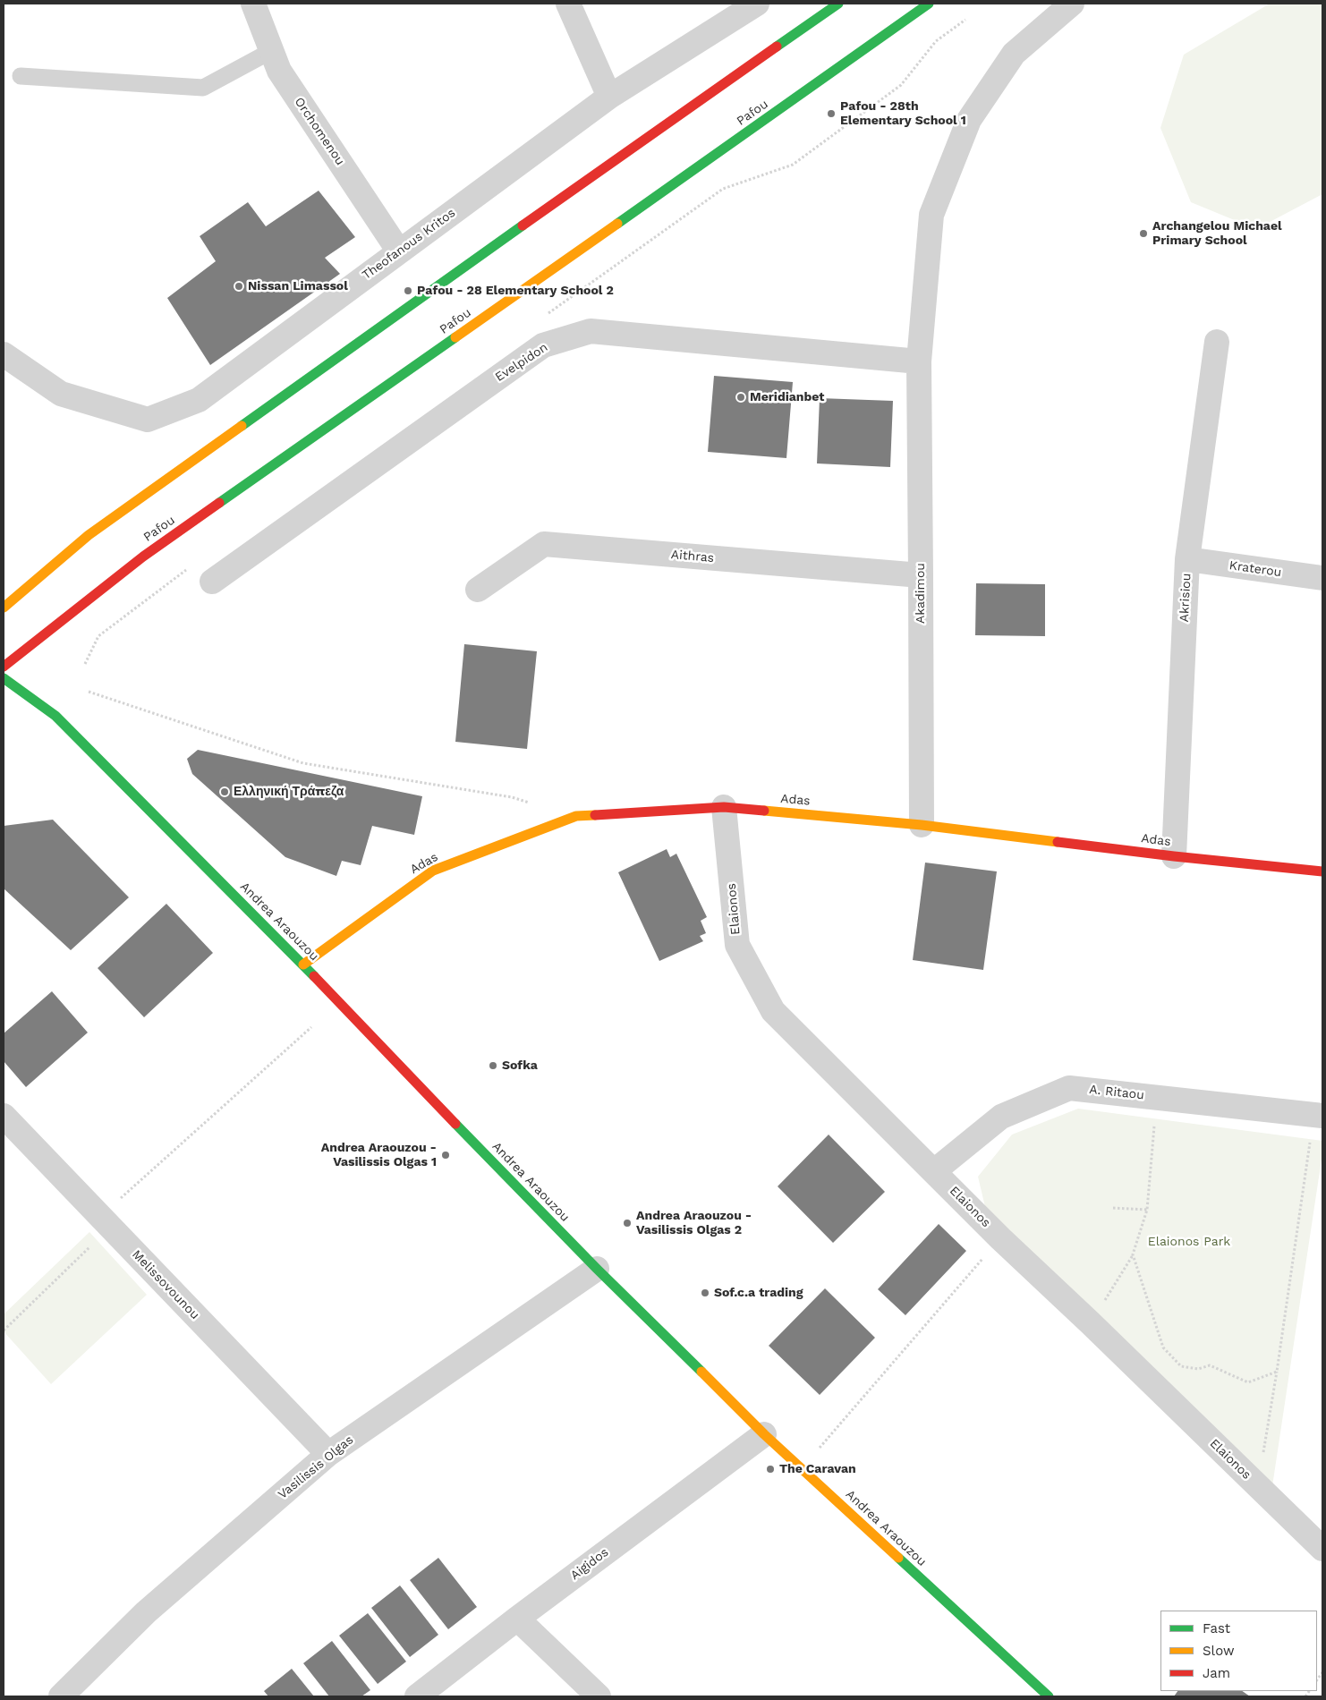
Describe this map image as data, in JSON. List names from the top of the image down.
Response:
{
  "streets": {
    "main road": ["Pafou", "Adas", "Andrea Araouzou"],
    "street": [
      "Orchomenou",
      "Theofanous Kritos",
      "Evelpidon",
      "Aithras",
      "Kraterou",
      "Akadimou",
      "Akrisiou",
      "Elaionos",
      "A. Ritaou",
      "Melissovounou",
      "Vasilissis Olgas",
      "Aigidos"
    ]
  },
  "crossings": [
    ["Orchomenou", "Theofanous Kritos"],
    ["Evelpidon", "Akadimou"],
    ["Aithras", "Akadimou"],
    ["Kraterou", "Akrisiou"],
    ["Akadimou", "Adas"],
    ["Akrisiou", "Adas"],
    ["Adas", "Elaionos"],
    ["Adas", "Andrea Araouzou"],
    ["Elaionos", "A. Ritaou"],
    ["Andrea Araouzou", "Vasilissis Olgas"],
    ["Andrea Araouzou", "Aigidos"],
    ["Melissovounou", "Vasilissis Olgas"]
  ],
  "parks": ["Elaionos Park"],
  "places": [
    "Pafou - 28th Elementary School 1",
    "Archangelou Michael Primary School",
    "Nissan Limassol",
    "Pafou - 28 Elementary School 2",
    "Meridianbet",
    "Ελληνική Τράπεζα",
    "Sofka",
    "Andrea Araouzou - Vasilissis Olgas 1",
    "Andrea Araouzou - Vasilissis Olgas 2",
    "Sof.c.a trading",
    "The Caravan"
  ],
  "legend": ["Fast", "Slow", "Jam"]
}
